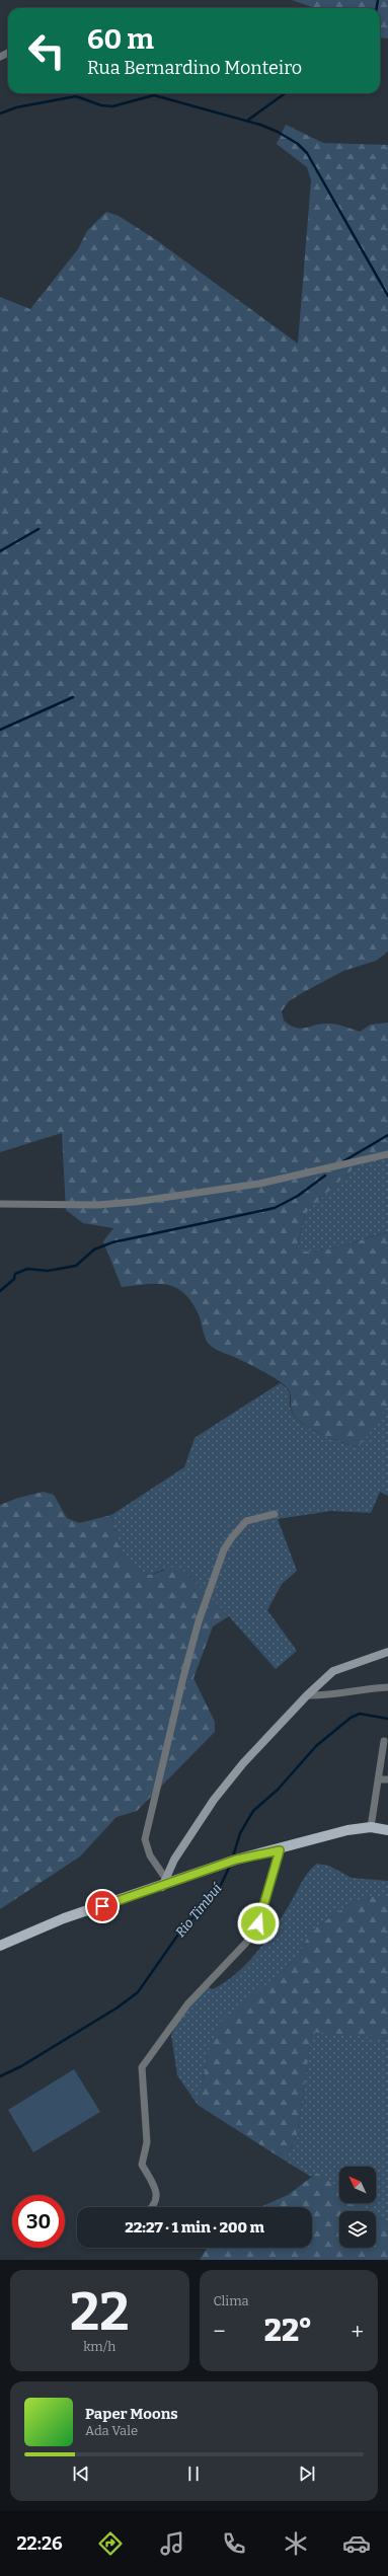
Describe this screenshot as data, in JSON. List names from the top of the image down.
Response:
{
  "water": ["Rio Timbuí"],
  "north": "top left",
  "page": {
    "turn": ["60 m", "Rua Bernardino Monteiro"],
    "limit": "30",
    "trip": "22:27 · 1 min · 200 m",
    "tile": [
      ["22", "km/h"],
      "Clima"
    ],
    "heat": ["−", "22°", "+"],
    "song": ["Paper Moons", "Ada Vale"],
    "tabs": "22:26"
  }
}
